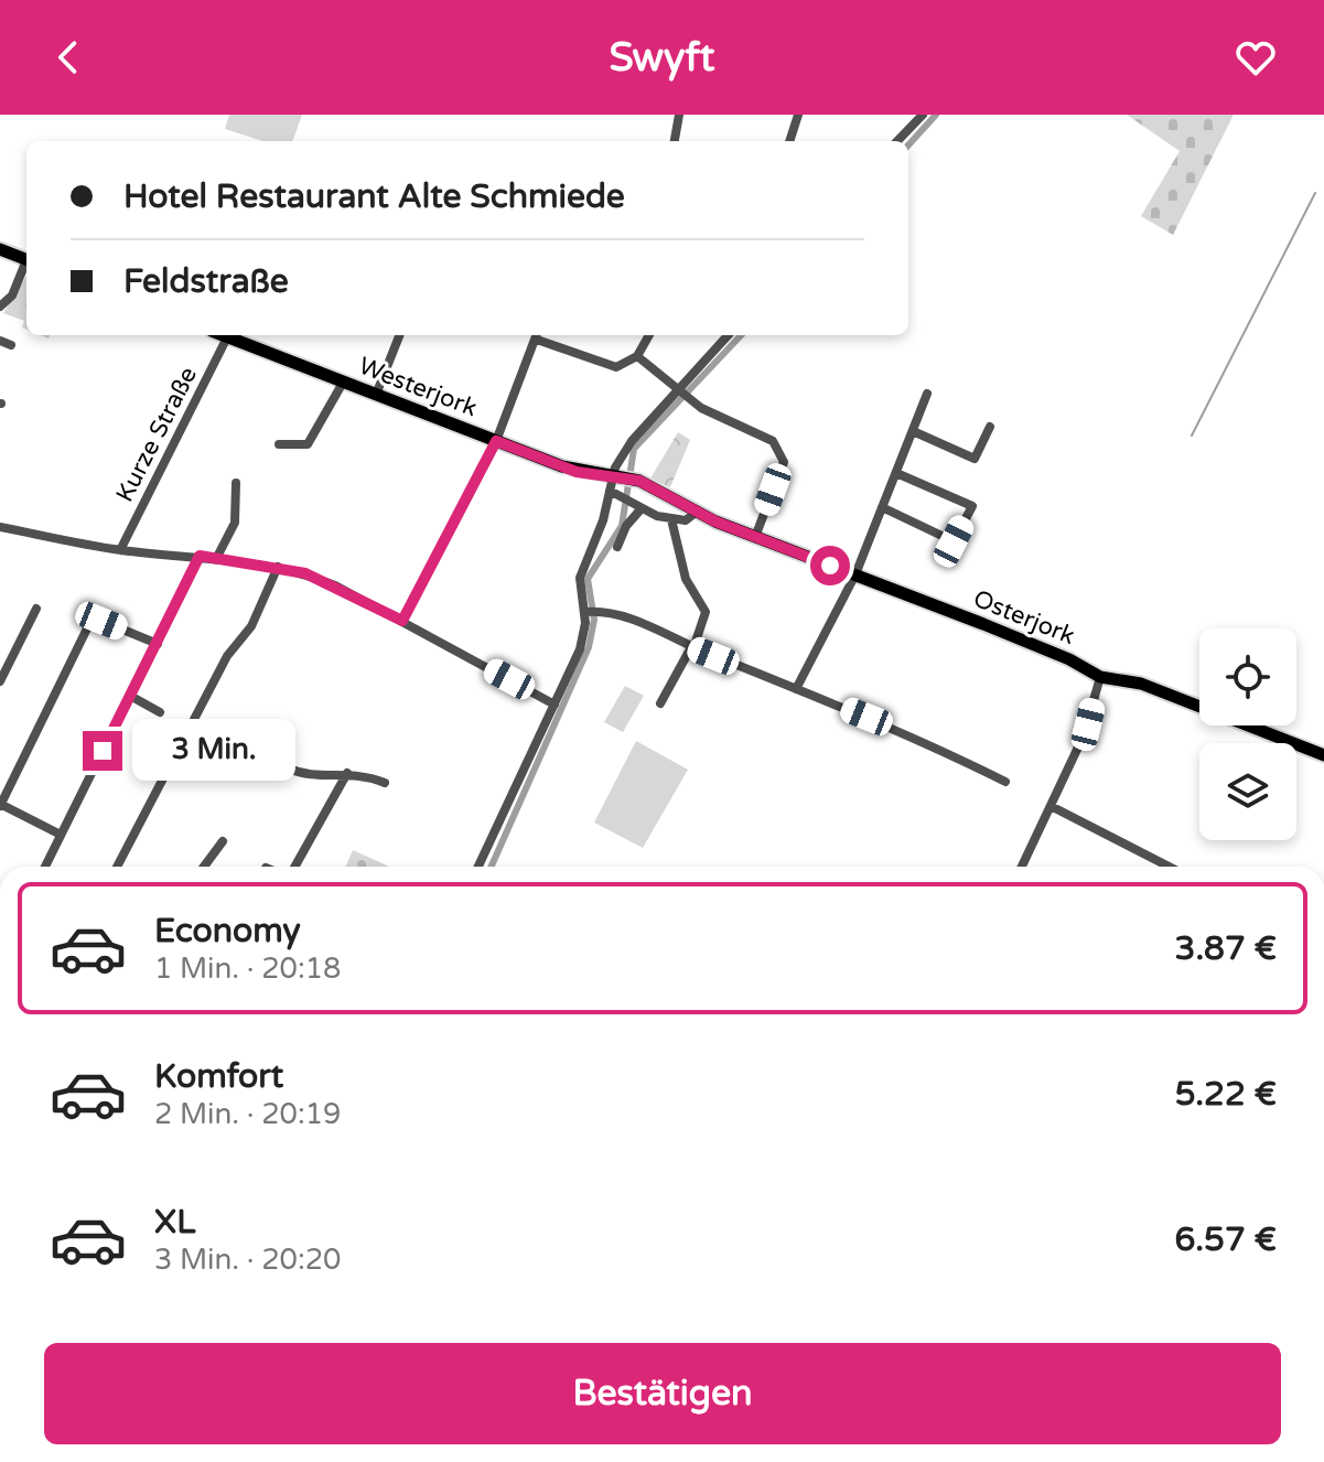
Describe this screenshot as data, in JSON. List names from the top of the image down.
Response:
{
  "streets": {
    "main road": ["Westerjork", "Osterjork"],
    "street": ["Kurze Straße"]
  },
  "crossings": [
    ["Westerjork", "Kurze Straße"],
    ["Westerjork", "Osterjork"]
  ],
  "page": {
    "header": "Swyft",
    "banner": ["Hotel Restaurant Alte Schmiede", "Feldstraße"],
    "bubble": "3 Min.",
    "list": [
      {
        "name": "Economy",
        "note": "1 Min. · 20:18",
        "value": "3.87 €"
      },
      {
        "name": "Komfort",
        "note": "2 Min. · 20:19",
        "value": "5.22 €"
      },
      {
        "name": "XL",
        "note": "3 Min. · 20:20",
        "value": "6.57 €"
      }
    ],
    "buttons": "Bestätigen"
  }
}
